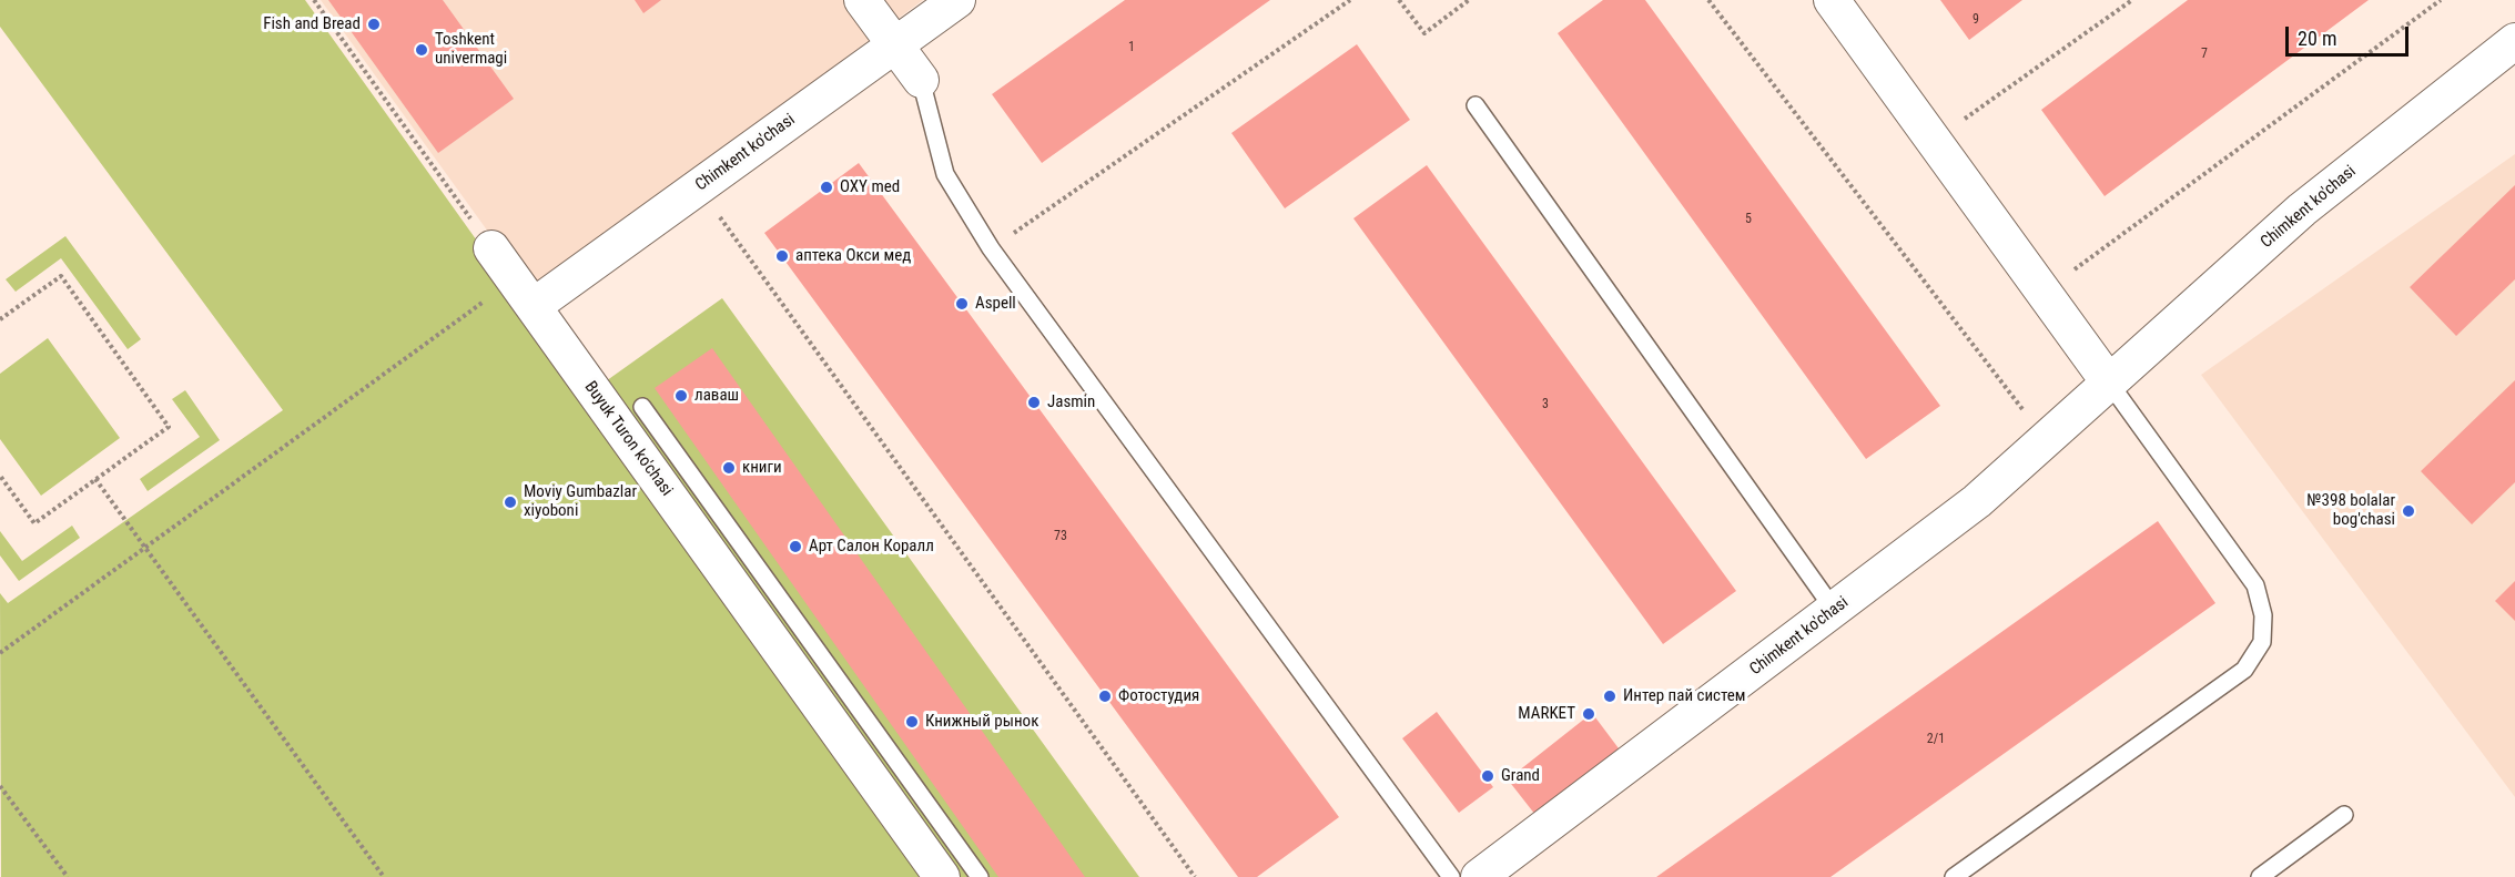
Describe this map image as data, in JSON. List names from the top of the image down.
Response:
{
  "streets": {
    "street": ["Chimkent ko'chasi", "Buyuk Turon ko'chasi"]
  },
  "crossings": [
    ["Chimkent ko'chasi", "Buyuk Turon ko'chasi"]
  ],
  "places": [
    "Fish and Bread",
    "Toshkent univermagi",
    "OXY med",
    "аптека Окси мед",
    "Aspell",
    "лаваш",
    "Jasmin",
    "книги",
    "Moviy Gumbazlar xiyoboni",
    "№398 bolalar bog'chasi",
    "Арт Салон Коралл",
    "Фотостудия",
    "Интер пай систем",
    "MARKET",
    "Книжный рынок",
    "Grand"
  ],
  "house_numbers": [
    "9",
    "1",
    "7",
    "5",
    "3",
    "73",
    "2/1"
  ],
  "scale_bar": "20 m"
}
